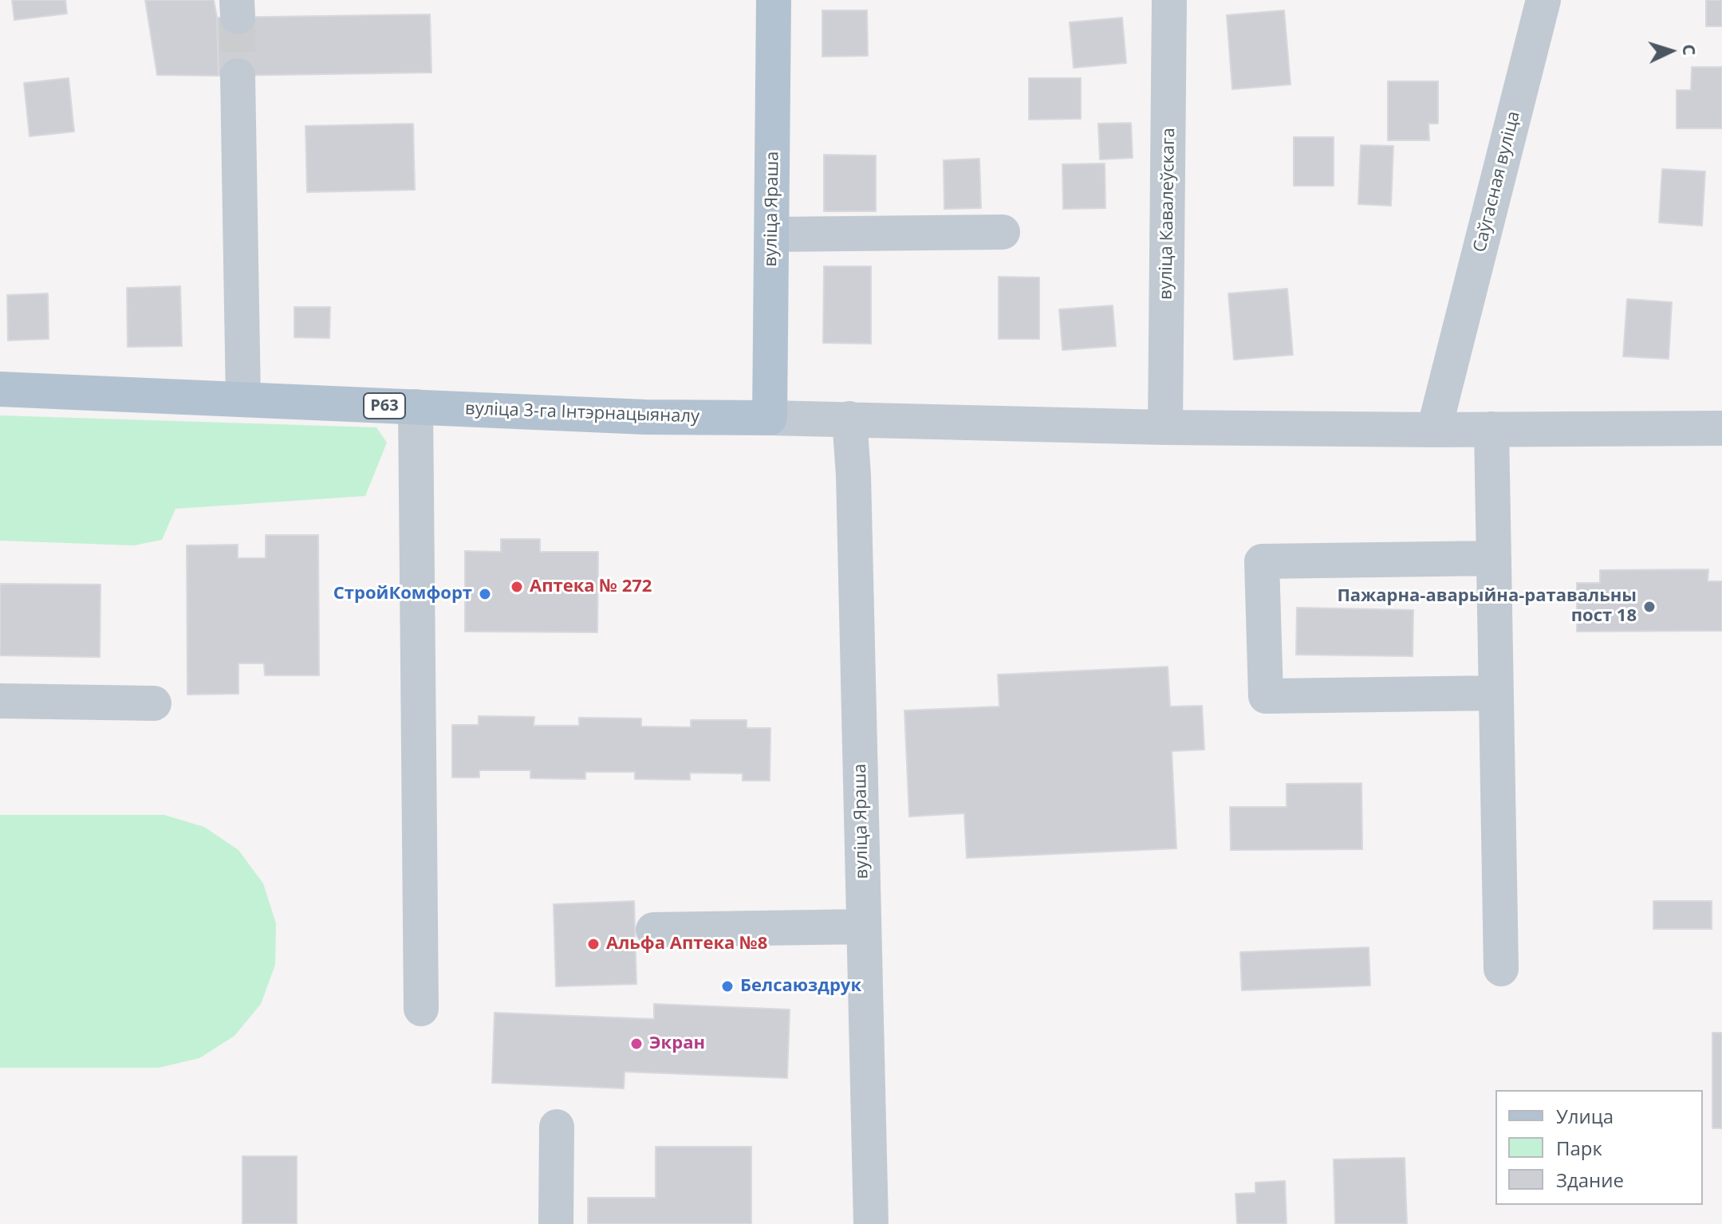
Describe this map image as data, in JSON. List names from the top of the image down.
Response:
{
  "streets": {
    "main road": ["вуліца Яраша", "Р63", "вуліца 3-га Інтэрнацыяналу"],
    "street": ["Саўгасная вуліца", "вуліца Кавалеўскага"]
  },
  "crossings": [
    ["Саўгасная вуліца", "вуліца 3-га Інтэрнацыяналу"],
    ["вуліца Яраша", "вуліца 3-га Інтэрнацыяналу"],
    ["вуліца Кавалеўскага", "вуліца 3-га Інтэрнацыяналу"]
  ],
  "places": [
    "Аптека № 272",
    "СтройКомфорт",
    "Пажарна-аварыйна-ратавальны пост 18",
    "Альфа Аптека №8",
    "Белсаюздрук",
    "Экран"
  ],
  "legend": ["Улица", "Парк", "Здание"],
  "north": "right"
}
